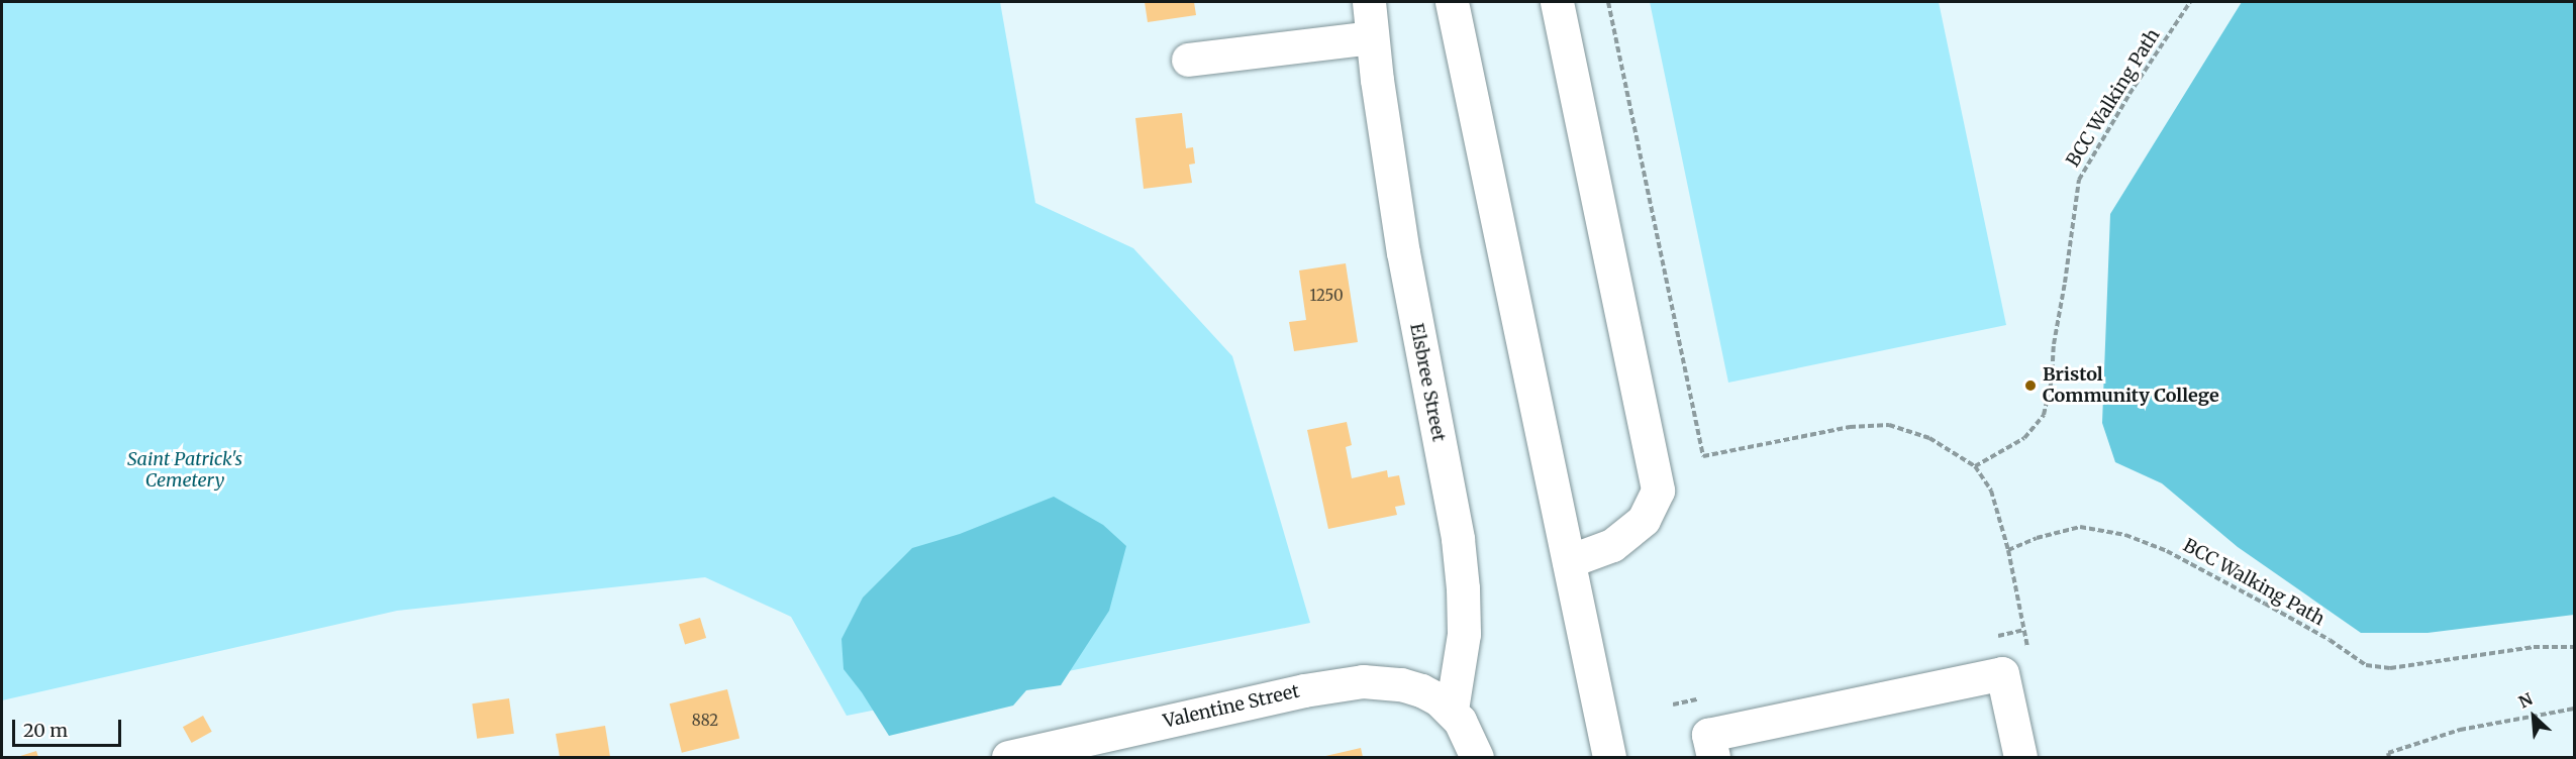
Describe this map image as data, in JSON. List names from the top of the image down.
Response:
{
  "streets": {
    "street": ["Elsbree Street", "Valentine Street"],
    "path": ["BCC Walking Path"]
  },
  "crossings": [
    ["Elsbree Street", "Valentine Street"]
  ],
  "parks": ["Saint Patrick's Cemetery"],
  "places": ["Bristol Community College"],
  "house_numbers": ["1250", "882"],
  "scale_bar": "20 m",
  "north": "top left"
}
